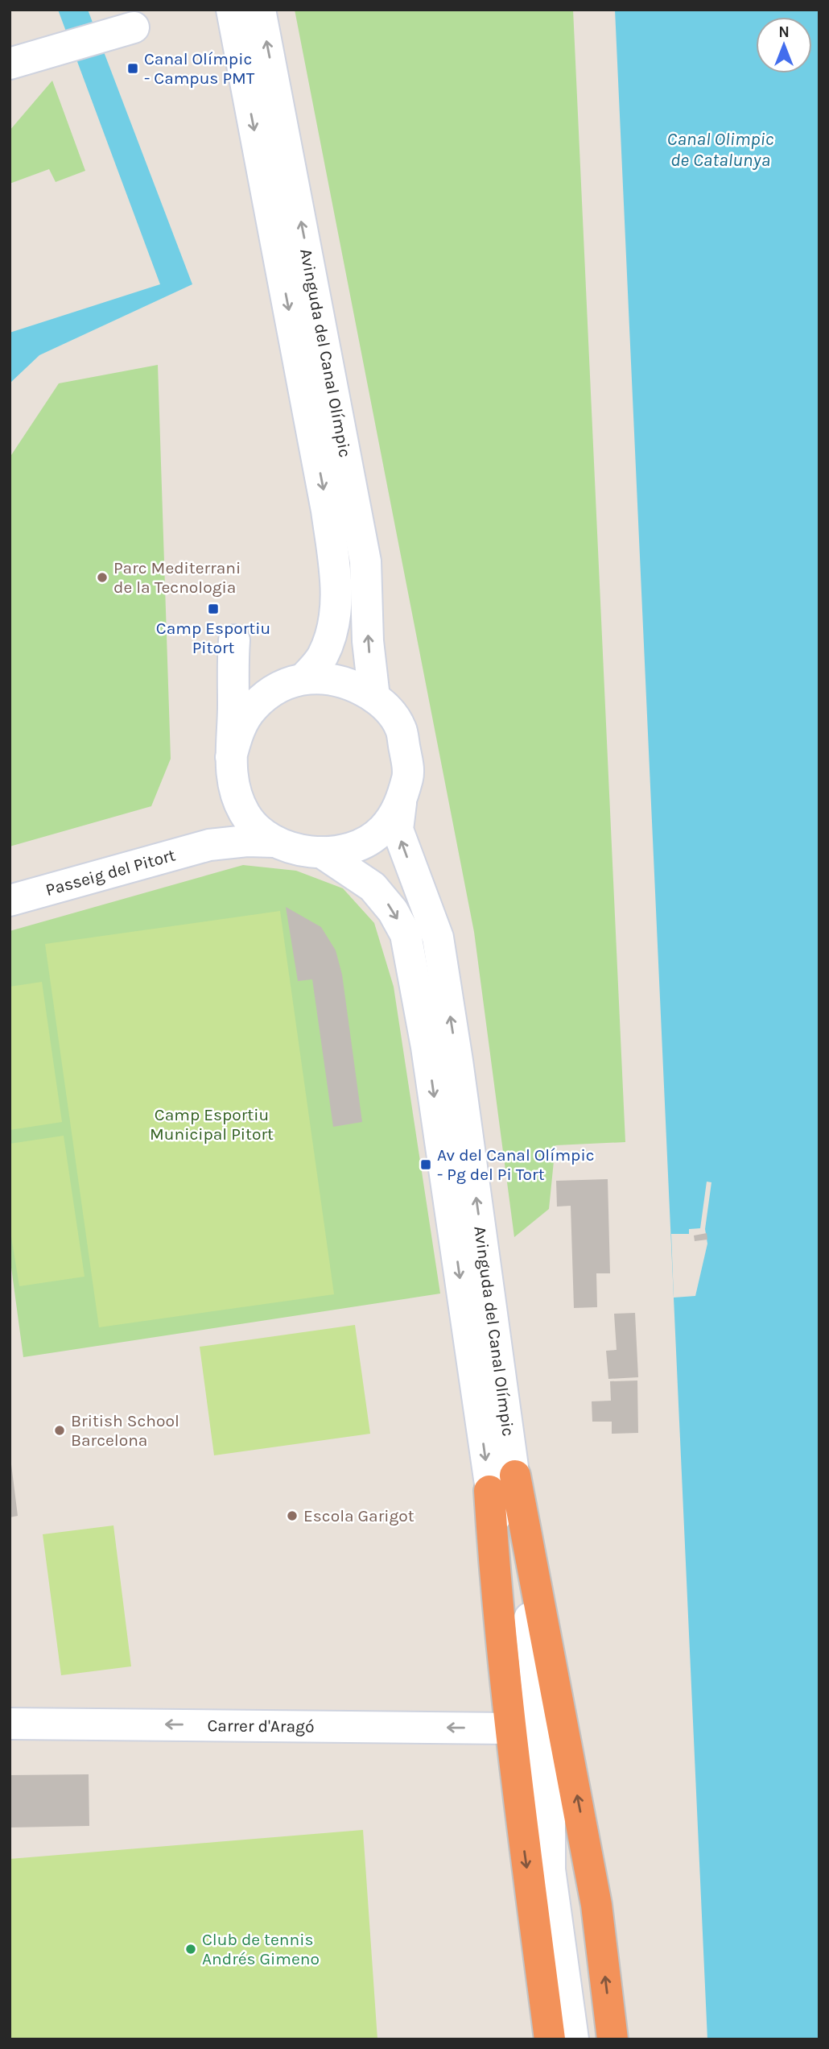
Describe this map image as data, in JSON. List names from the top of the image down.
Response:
{
  "streets": {
    "street": ["Avinguda del Canal Olímpic", "Passeig del Pitort", "Carrer d'Aragó"]
  },
  "crossings": [
    ["Avinguda del Canal Olímpic", "Passeig del Pitort"]
  ],
  "one_way": ["Carrer d'Aragó"],
  "water": ["Canal Olimpic de Catalunya"],
  "parks": ["Camp Esportiu Municipal Pitort"],
  "places": {
    "transit": ["Canal Olímpic - Campus PMT", "Camp Esportiu Pitort", "Av del Canal Olímpic - Pg del Pi Tort"],
    "other": [
      "Parc Mediterrani de la Tecnologia",
      "British School Barcelona",
      "Escola Garigot",
      "Club de tennis Andrés Gimeno"
    ]
  },
  "north": "top"
}
